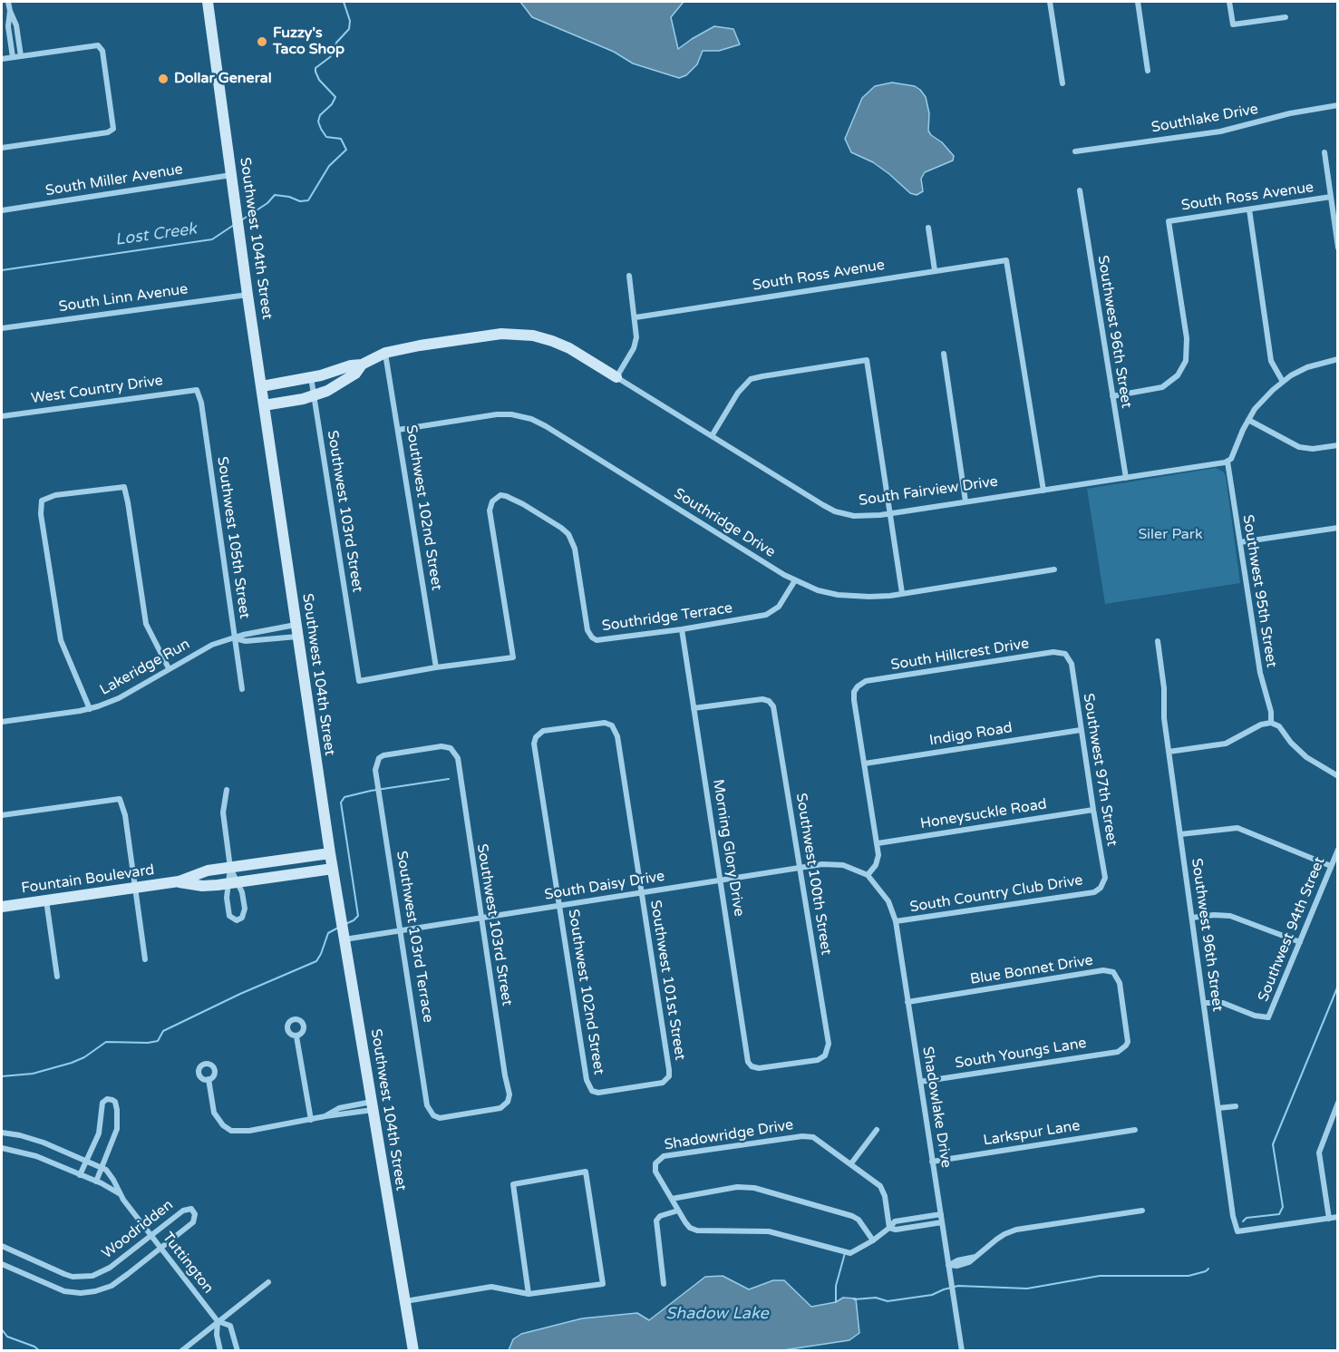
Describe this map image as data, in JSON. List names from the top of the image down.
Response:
{
  "streets": {
    "main road": ["Southwest 104th Street", "South Fairview Drive", "Fountain Boulevard"],
    "street": [
      "Southlake Drive",
      "South Miller Avenue",
      "South Ross Avenue",
      "South Linn Avenue",
      "Southwest 96th Street",
      "West Country Drive",
      "Southwest 102nd Street",
      "Southwest 103rd Street",
      "Southridge Drive",
      "Southwest 105th Street",
      "Southwest 95th Street",
      "Southridge Terrace",
      "South Hillcrest Drive",
      "Lakeridge Run",
      "Indigo Road",
      "Southwest 97th Street",
      "Honeysuckle Road",
      "Morning Glory Drive",
      "Southwest 100th Street",
      "South Daisy Drive",
      "South Country Club Drive",
      "Southwest 94th Street",
      "Southwest 103rd Terrace",
      "Blue Bonnet Drive",
      "Southwest 101st Street",
      "South Youngs Lane",
      "Shadowlake Drive",
      "Larkspur Lane",
      "Shadowridge Drive",
      "Woodridden",
      "Tuttington"
    ]
  },
  "crossings": [
    ["South Miller Avenue", "Southwest 104th Street"],
    ["South Ross Avenue", "Southwest 96th Street"],
    ["South Ross Avenue", "South Fairview Drive"],
    ["Southwest 104th Street", "South Linn Avenue"],
    ["Southwest 104th Street", "South Fairview Drive"],
    ["Southwest 104th Street", "Lakeridge Run"],
    ["Southwest 104th Street", "Fountain Boulevard"],
    ["Southwest 104th Street", "South Daisy Drive"],
    ["Southwest 96th Street", "South Fairview Drive"],
    ["Southwest 96th Street", "Southwest 94th Street"],
    ["West Country Drive", "Southwest 105th Street"],
    ["South Fairview Drive", "Southwest 102nd Street"],
    ["South Fairview Drive", "Southwest 103rd Street"],
    ["South Fairview Drive", "Southwest 95th Street"],
    ["Southwest 102nd Street", "Southwest 103rd Street"],
    ["Southwest 102nd Street", "Southridge Drive"],
    ["Southwest 102nd Street", "Southridge Terrace"],
    ["Southwest 102nd Street", "South Daisy Drive"],
    ["Southwest 102nd Street", "Southwest 101st Street"],
    ["Southwest 103rd Street", "Southridge Terrace"],
    ["Southwest 103rd Street", "South Daisy Drive"],
    ["Southwest 103rd Street", "Southwest 103rd Terrace"],
    ["Southridge Drive", "Southridge Terrace"],
    ["Southwest 105th Street", "Lakeridge Run"],
    ["Southridge Terrace", "Morning Glory Drive"],
    ["South Hillcrest Drive", "Indigo Road"],
    ["South Hillcrest Drive", "Southwest 97th Street"],
    ["Indigo Road", "Southwest 97th Street"],
    ["Southwest 97th Street", "Honeysuckle Road"],
    ["Southwest 97th Street", "South Country Club Drive"],
    ["Morning Glory Drive", "Southwest 100th Street"],
    ["Morning Glory Drive", "South Daisy Drive"],
    ["Southwest 100th Street", "South Daisy Drive"],
    ["South Daisy Drive", "Southwest 103rd Terrace"],
    ["South Daisy Drive", "Southwest 101st Street"],
    ["South Daisy Drive", "Shadowlake Drive"],
    ["South Country Club Drive", "Shadowlake Drive"],
    ["Blue Bonnet Drive", "South Youngs Lane"],
    ["Blue Bonnet Drive", "Shadowlake Drive"],
    ["South Youngs Lane", "Shadowlake Drive"],
    ["Shadowlake Drive", "Larkspur Lane"],
    ["Woodridden", "Tuttington"]
  ],
  "water": ["Lost Creek", "Shadow Lake"],
  "parks": ["Siler Park"],
  "places": ["Fuzzy's Taco Shop", "Dollar General"]
}
